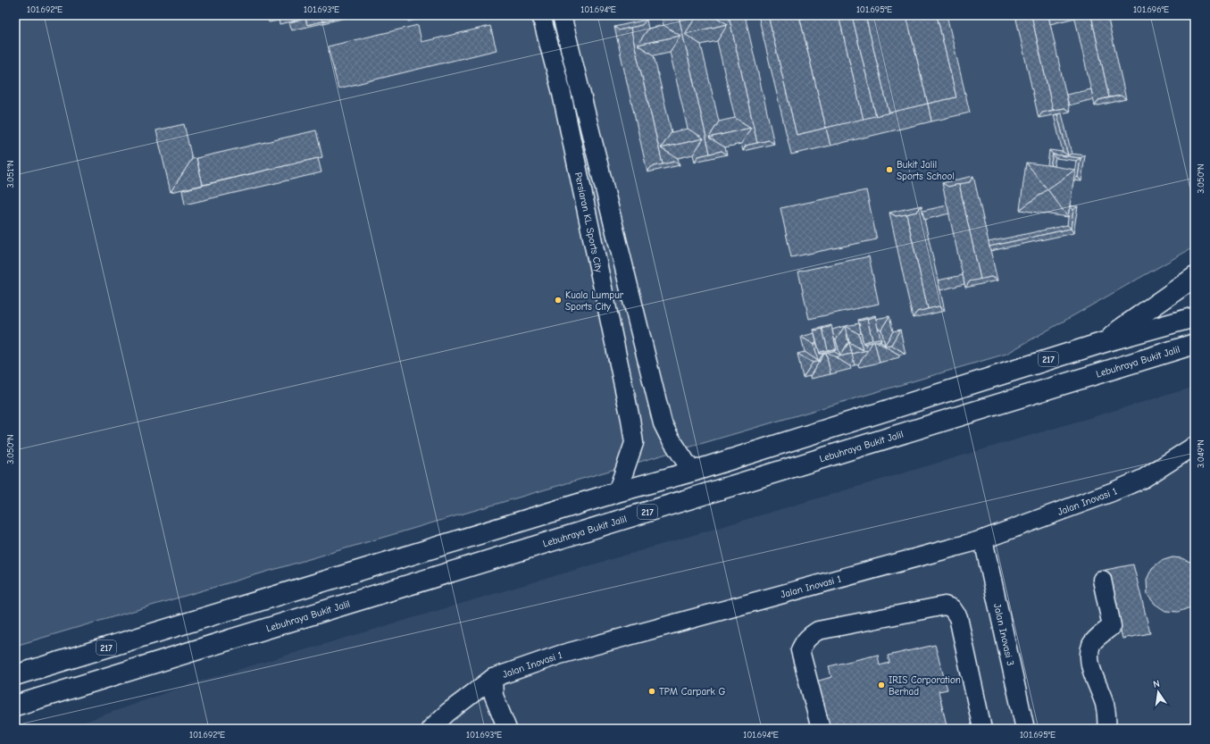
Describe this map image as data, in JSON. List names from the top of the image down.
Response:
{
  "streets": {
    "highway": ["217", "Lebuhraya Bukit Jalil"],
    "street": ["Persiaran KL Sports City", "Jalan Inovasi 1", "Jalan Inovasi 3"]
  },
  "crossings": [
    ["Persiaran KL Sports City", "217"],
    ["Jalan Inovasi 1", "Jalan Inovasi 3"]
  ],
  "places": [
    "Bukit Jalil Sports School",
    "Kuala Lumpur Sports City",
    "IRIS Corporation Berhad",
    "TPM Carpark G"
  ],
  "north": "top",
  "coordinates": [
    "101.692°E",
    "101.693°E",
    "101.694°E",
    "101.695°E",
    "101.696°E",
    "3.051°N",
    "3.050°N",
    "3.049°N"
  ]
}
